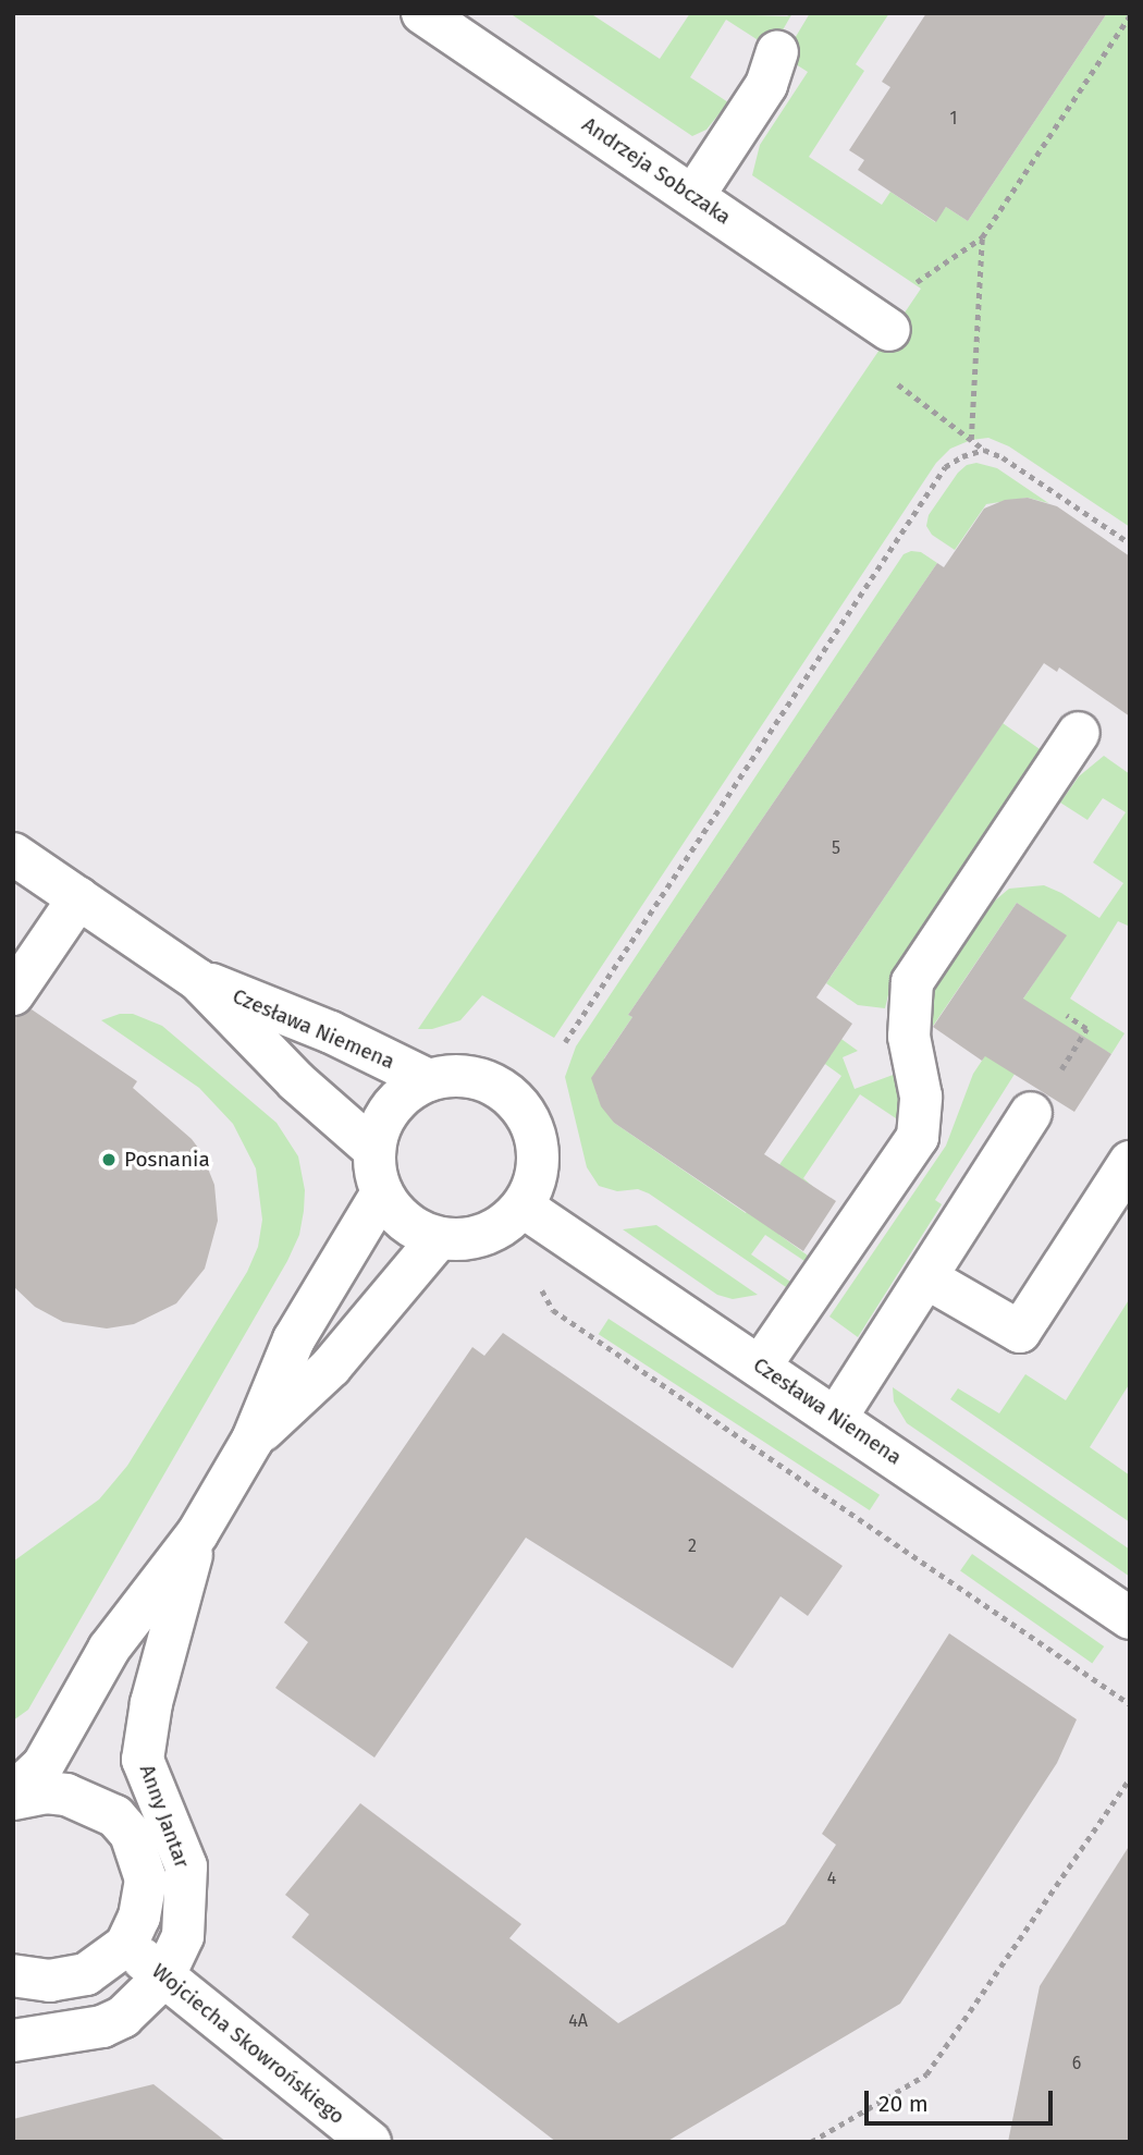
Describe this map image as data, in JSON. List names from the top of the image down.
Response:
{
  "streets": {
    "street": [
      "Andrzeja Sobczaka",
      "Czesława Niemena",
      "Anny Jantar",
      "Wojciecha Skowrońskiego"
    ]
  },
  "crossings": [
    ["Czesława Niemena", "Anny Jantar"],
    ["Anny Jantar", "Wojciecha Skowrońskiego"]
  ],
  "places": ["Posnania"],
  "house_numbers": [
    "1",
    "5",
    "2",
    "4",
    "4A",
    "6"
  ],
  "scale_bar": "20 m"
}
